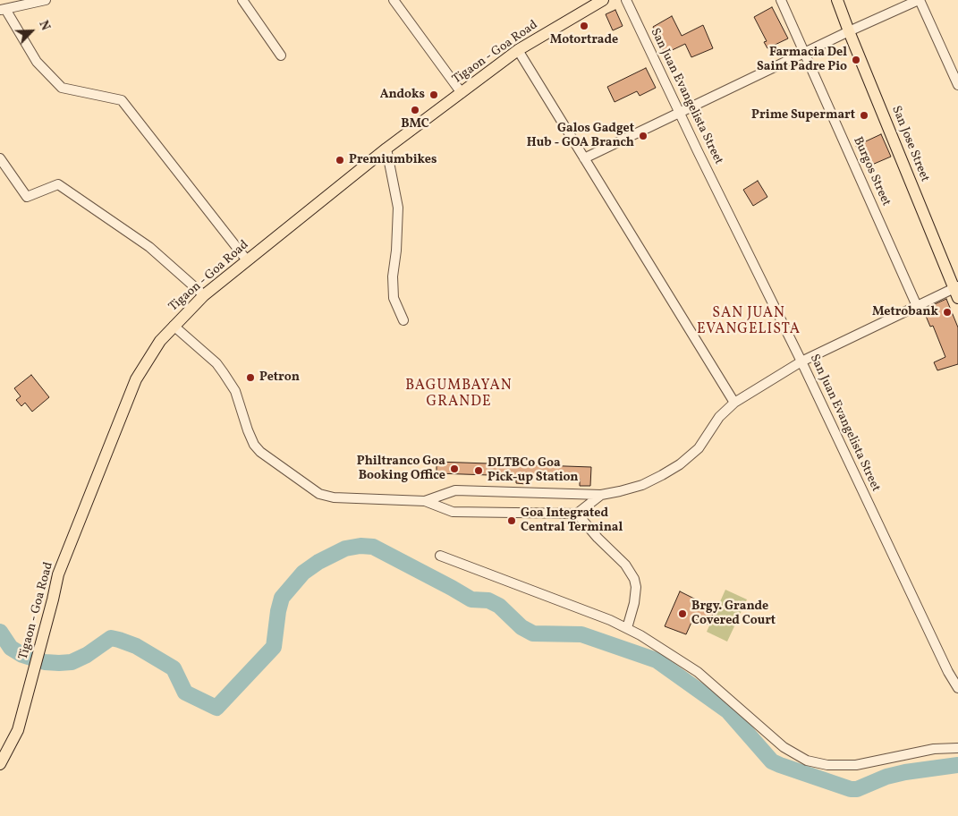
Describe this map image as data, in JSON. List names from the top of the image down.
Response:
{
  "streets": {
    "main road": ["Tigaon - Goa Road", "San Jose Street"],
    "street": ["San Juan Evangelista Street", "Burgos Street"]
  },
  "districts": ["SAN JUAN EVANGELISTA", "BAGUMBAYAN GRANDE"],
  "places": [
    "Motortrade",
    "Farmacia Del Saint Padre Pio",
    "Andoks",
    "BMC",
    "Prime Supermart",
    "Galos Gadget Hub - GOA Branch",
    "Premiumbikes",
    "Metrobank",
    "Petron",
    "Philtranco Goa Booking Office",
    "DLTBCo Goa Pick-up Station",
    "Goa Integrated Central Terminal",
    "Brgy. Grande Covered Court"
  ],
  "north": "top right"
}
